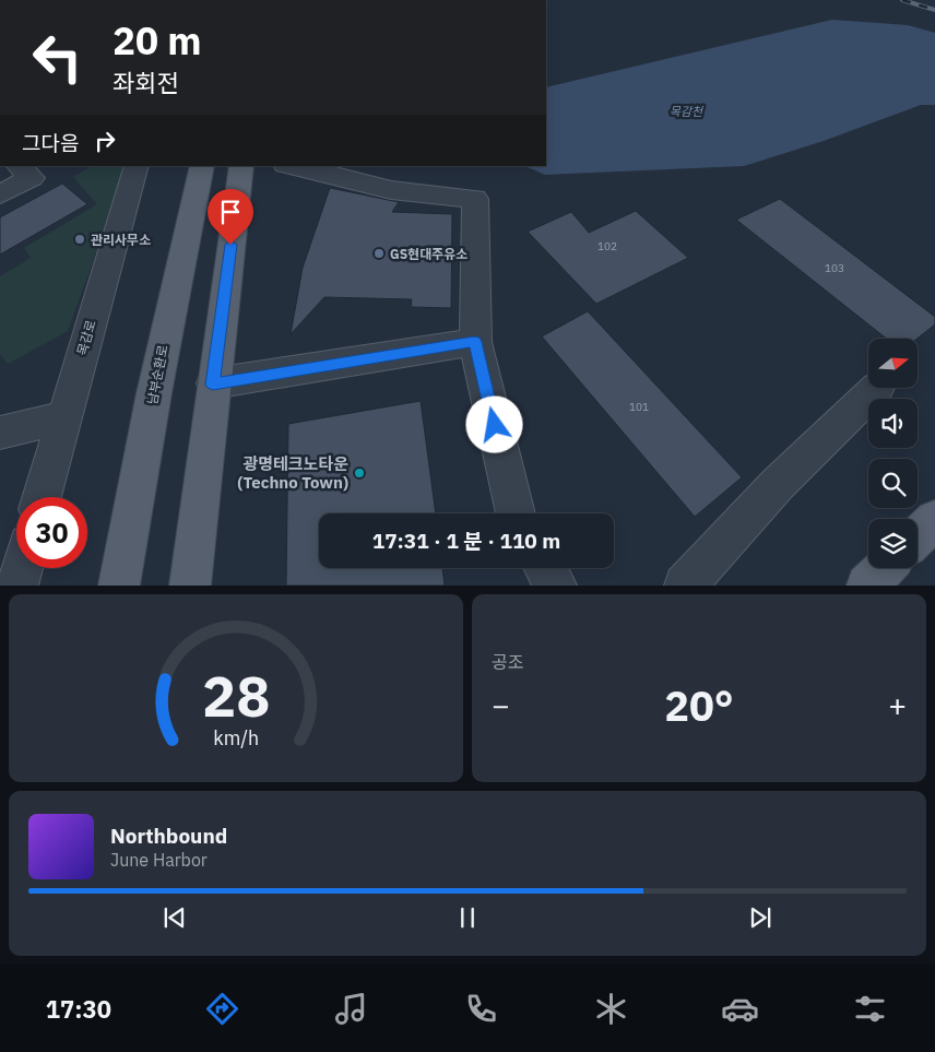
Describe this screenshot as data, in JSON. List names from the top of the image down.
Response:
{
  "streets": {
    "main road": ["남부순환로"],
    "street": ["목감로"]
  },
  "water": ["목감천"],
  "places": ["관리사무소", "GS현대주유소", "광명테크노타운 (Techno Town)"],
  "house_numbers": ["102", "103", "101"],
  "north": "right",
  "page": {
    "turn": ["20 m", "좌회전"],
    "then": "그다음",
    "limit": "30",
    "trip": "17:31 · 1 분 · 110 m",
    "tile": "공조",
    "heat": ["−", "20°", "+"],
    "song": ["Northbound", "June Harbor"],
    "tabs": "17:30",
    "gauge": ["28", "km/h"]
  }
}
